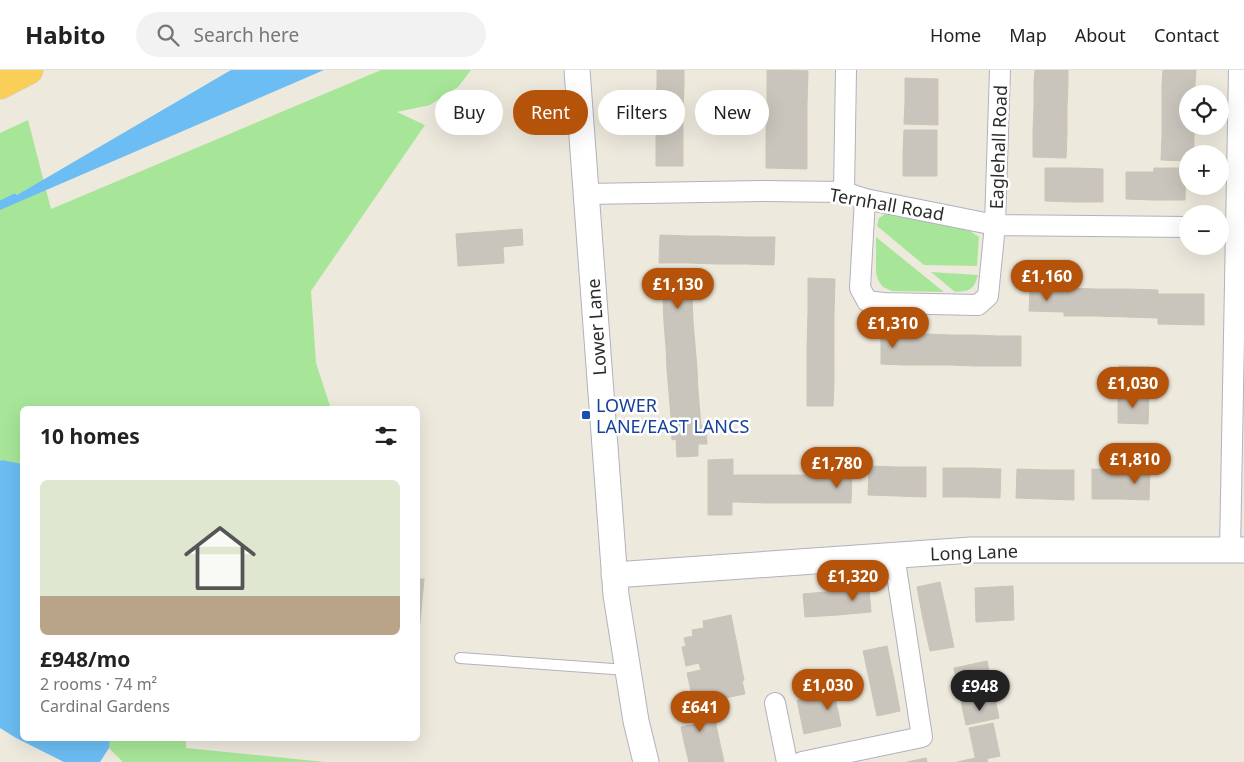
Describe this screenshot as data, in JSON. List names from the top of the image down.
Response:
{
  "streets": {
    "street": [
      "Eaglehall Road",
      "Ternhall Road",
      "Lower Lane",
      "Long Lane"
    ]
  },
  "crossings": [
    ["Eaglehall Road", "Ternhall Road"],
    ["Ternhall Road", "Lower Lane"],
    ["Lower Lane", "Long Lane"]
  ],
  "places": {
    "transit": ["LOWER LANE/EAST LANCS"]
  },
  "page": {
    "header": "Habito",
    "search": "Search here",
    "nav": [
      "Home",
      "Map",
      "About",
      "Contact"
    ],
    "map_buttons": ["+", "−"],
    "chip": [
      "Buy",
      "Rent",
      "Filters",
      "New"
    ],
    "price": [
      "£1,160",
      "£1,130",
      "£1,310",
      "£1,030",
      "£1,810",
      "£1,780",
      "£1,320",
      "£1,030",
      "£948",
      "£641"
    ],
    "heading": "10 homes",
    "list": [
      {
        "name": "£948/mo",
        "note": "2 rooms · 74 m² · Cardinal Gardens"
      }
    ]
  }
}
